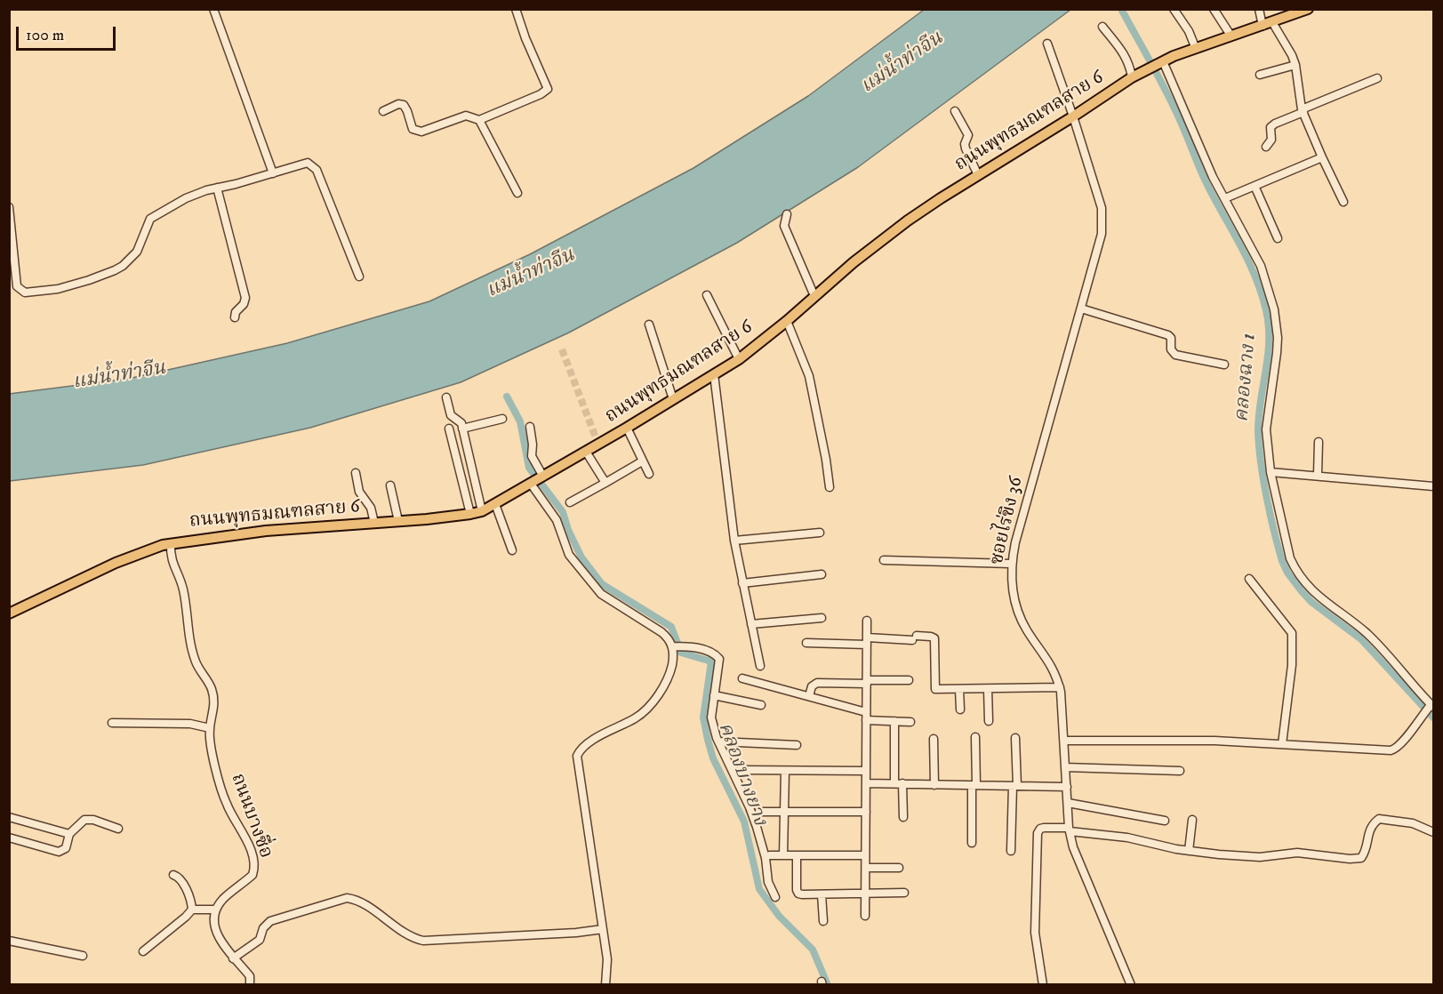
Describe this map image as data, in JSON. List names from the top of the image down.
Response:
{
  "streets": {
    "main road": ["ถนนพุทธมณฑลสาย 6"],
    "street": ["ซอยไร่ขิง 36", "ถนนบางซื่อ"]
  },
  "crossings": [
    ["ถนนพุทธมณฑลสาย 6", "ซอยไร่ขิง 36"],
    ["ถนนพุทธมณฑลสาย 6", "ถนนบางซื่อ"]
  ],
  "water": ["แม่น้ำท่าจีน", "คลองฉาง 1", "คลองบางยาง"],
  "scale_bar": "100 m"
}
